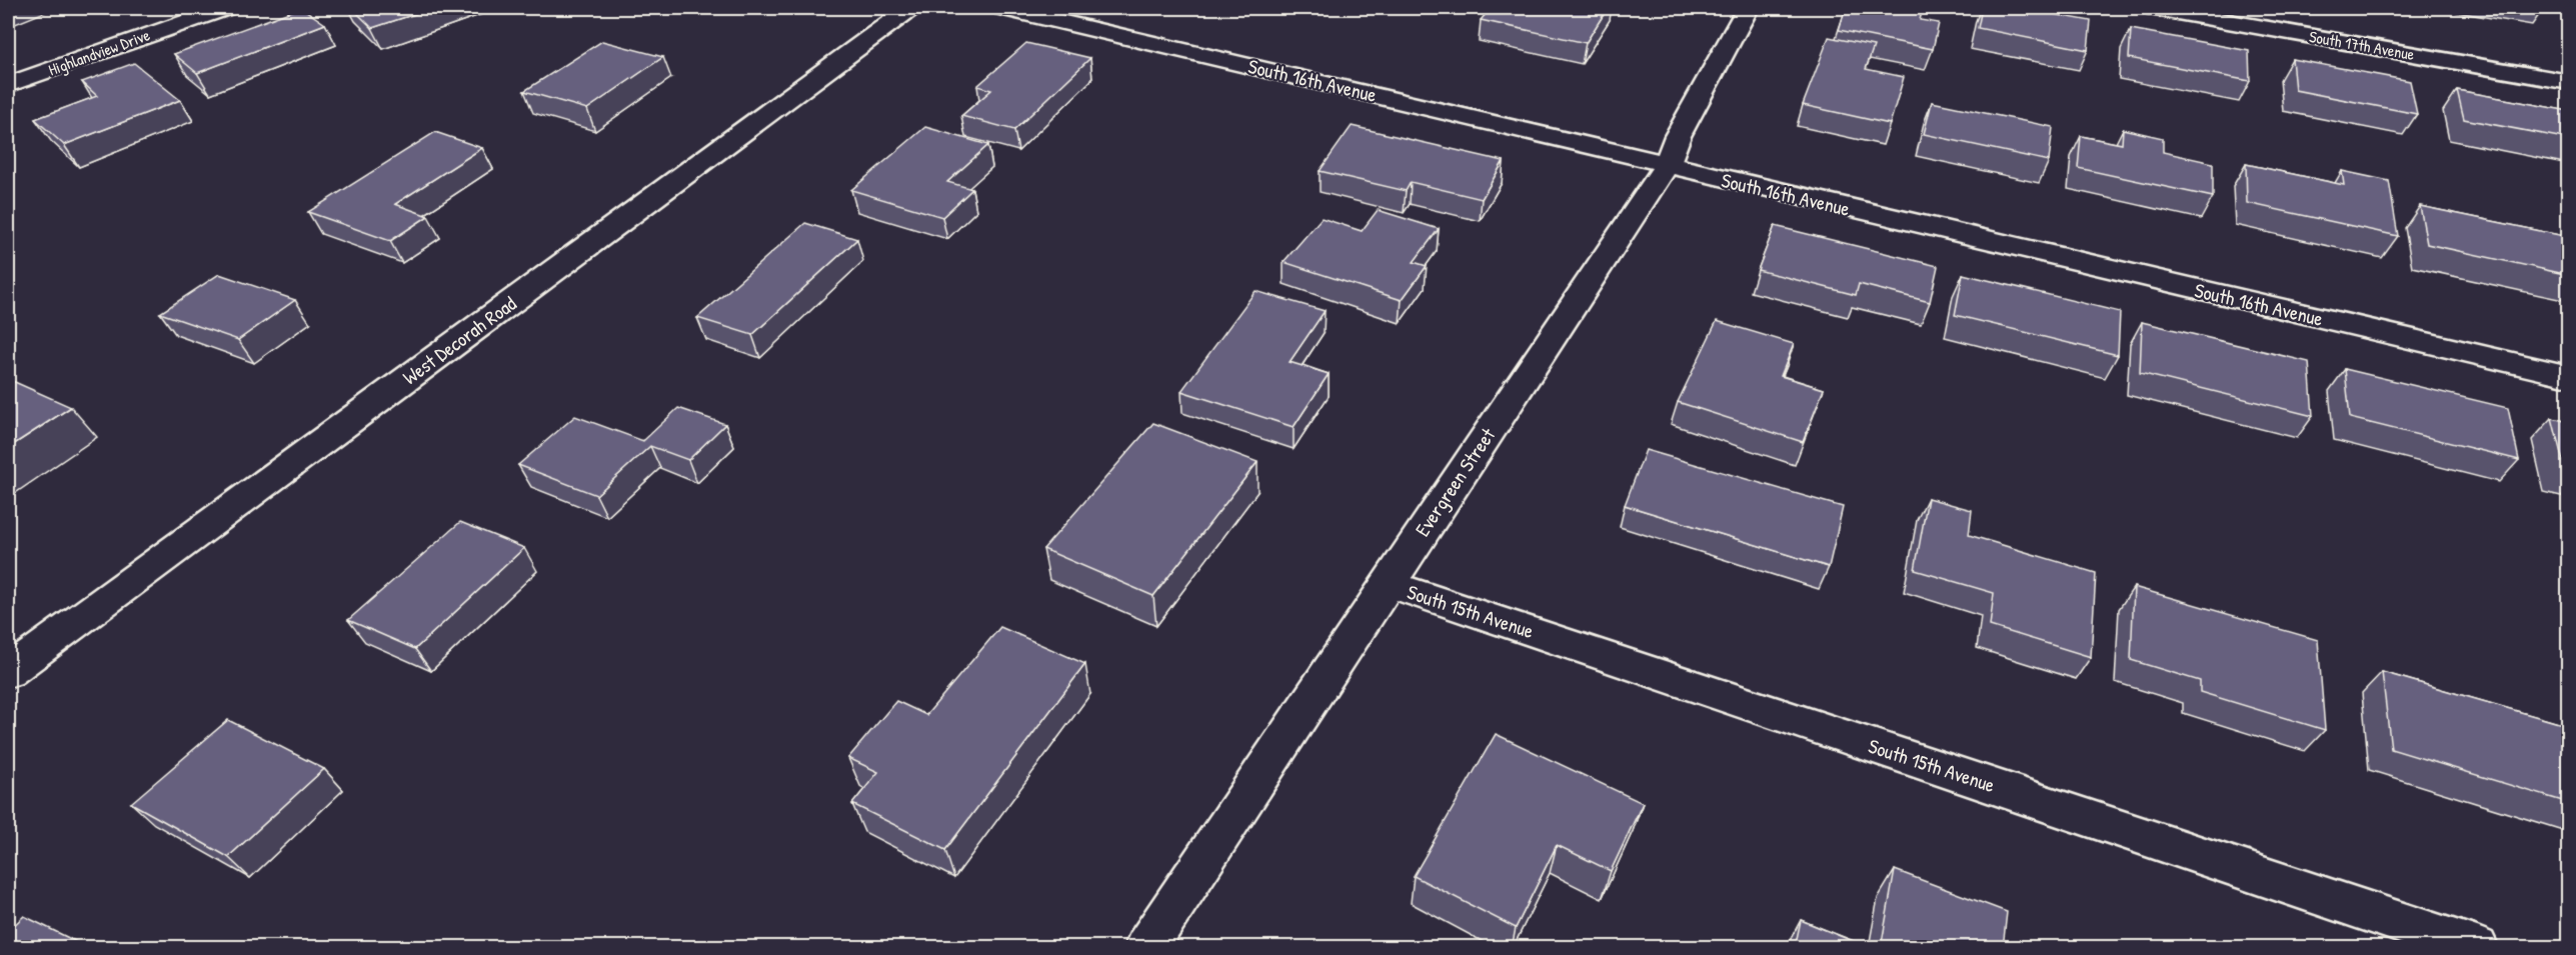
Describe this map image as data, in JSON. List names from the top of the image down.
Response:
{
  "streets": {
    "street": [
      "South 17th Avenue",
      "Highlandview Drive",
      "South 16th Avenue",
      "West Decorah Road",
      "Evergreen Street",
      "South 15th Avenue"
    ]
  },
  "crossings": [
    ["South 16th Avenue", "Evergreen Street"],
    ["Evergreen Street", "South 15th Avenue"]
  ]
}
